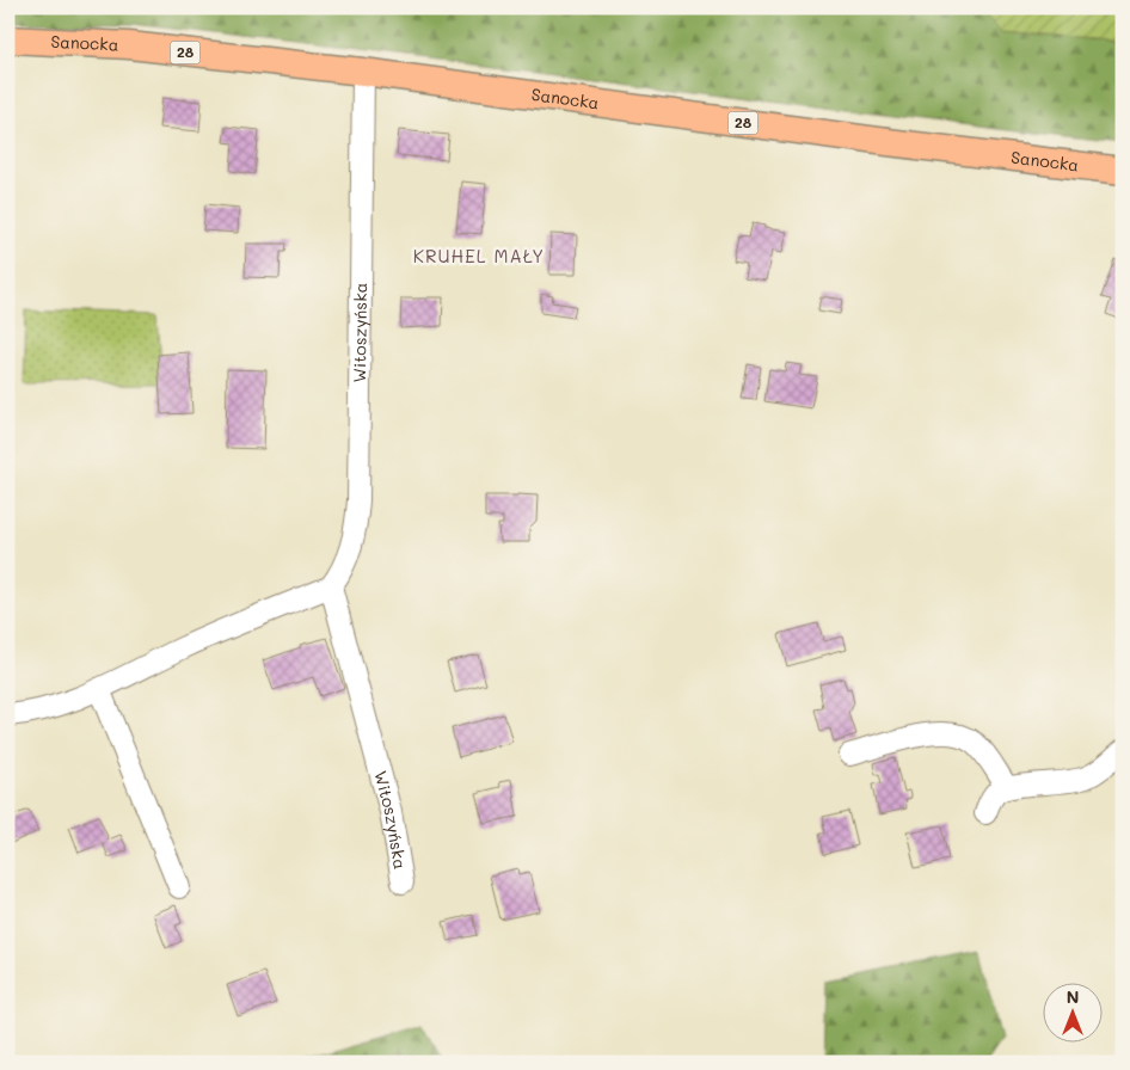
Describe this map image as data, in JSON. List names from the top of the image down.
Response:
{
  "streets": {
    "main road": ["Sanocka", "28"],
    "street": ["Witoszyńska"]
  },
  "crossings": [
    ["Sanocka", "Witoszyńska"]
  ],
  "districts": ["KRUHEL MAŁY"],
  "north": "top"
}
